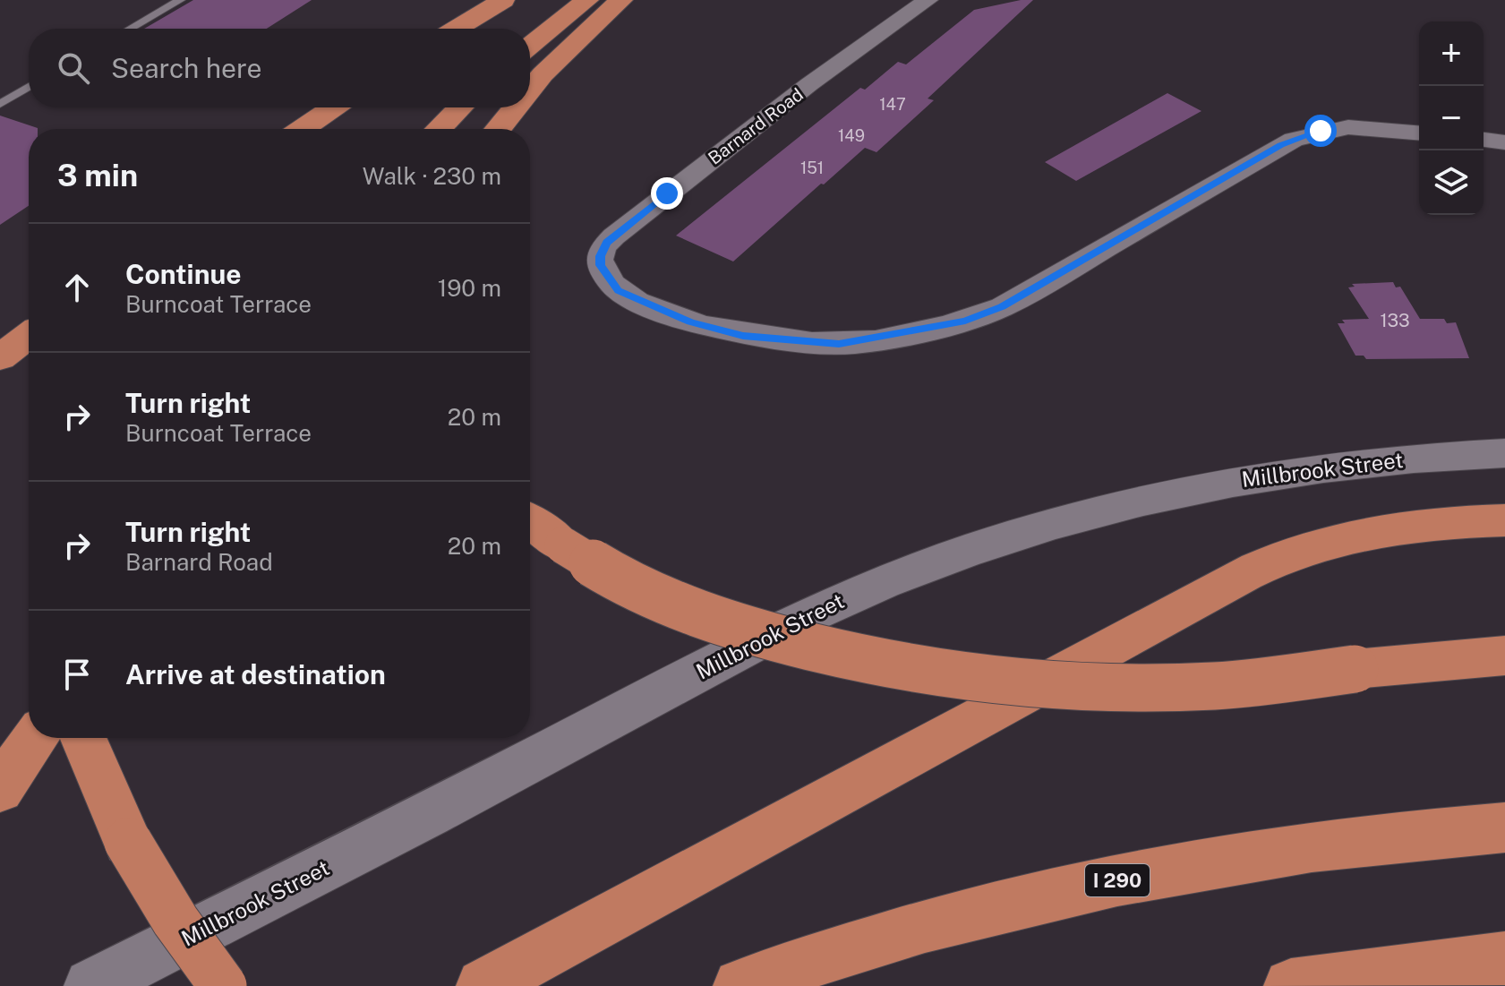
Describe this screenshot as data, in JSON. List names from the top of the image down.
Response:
{
  "streets": {
    "highway": ["I 290"],
    "main road": ["Millbrook Street"],
    "street": ["Barnard Road"]
  },
  "house_numbers": [
    "147",
    "149",
    "151",
    "133"
  ],
  "page": {
    "map_buttons": ["+", "−"],
    "search": "Search here",
    "heading": ["3 min", "Walk · 230 m"],
    "list": [
      ["Continue", "Burncoat Terrace", "190 m"],
      ["Turn right", "Burncoat Terrace", "20 m"],
      ["Turn right", "Barnard Road", "20 m"],
      "Arrive at destination"
    ]
  }
}
